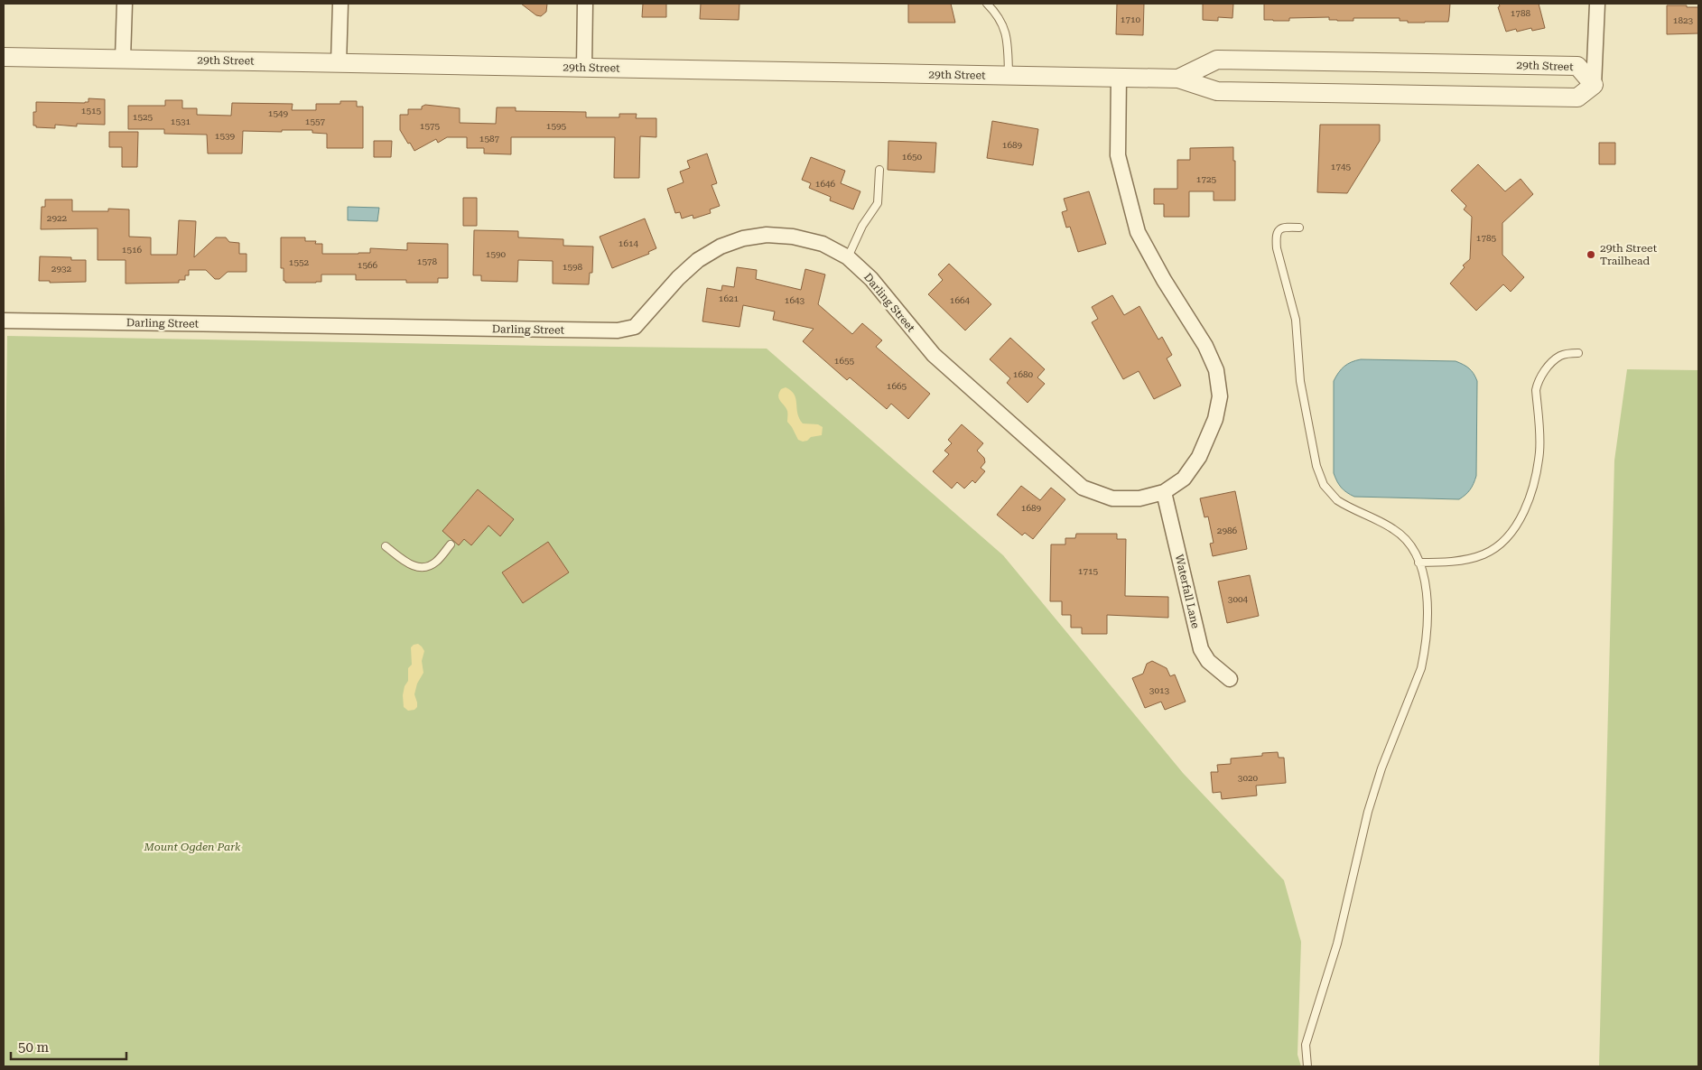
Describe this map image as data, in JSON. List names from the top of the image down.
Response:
{
  "streets": {
    "street": ["29th Street", "Darling Street", "Waterfall Lane"]
  },
  "crossings": [
    ["29th Street", "Darling Street"],
    ["Darling Street", "Waterfall Lane"]
  ],
  "parks": ["Mount Ogden Park"],
  "places": ["29th Street Trailhead"],
  "house_numbers": [
    "1788",
    "1710",
    "1823",
    "1515",
    "1549",
    "1525",
    "1531",
    "1557",
    "1575",
    "1595",
    "1539",
    "1587",
    "1689",
    "1650",
    "1745",
    "1725",
    "1646",
    "2922",
    "1785",
    "1614",
    "1516",
    "1590",
    "1578",
    "1552",
    "1566",
    "1598",
    "2932",
    "1621",
    "1643",
    "1664",
    "1655",
    "1680",
    "1665",
    "1689",
    "2986",
    "1715",
    "3004",
    "3013",
    "3020"
  ],
  "scale_bar": "50 m"
}
